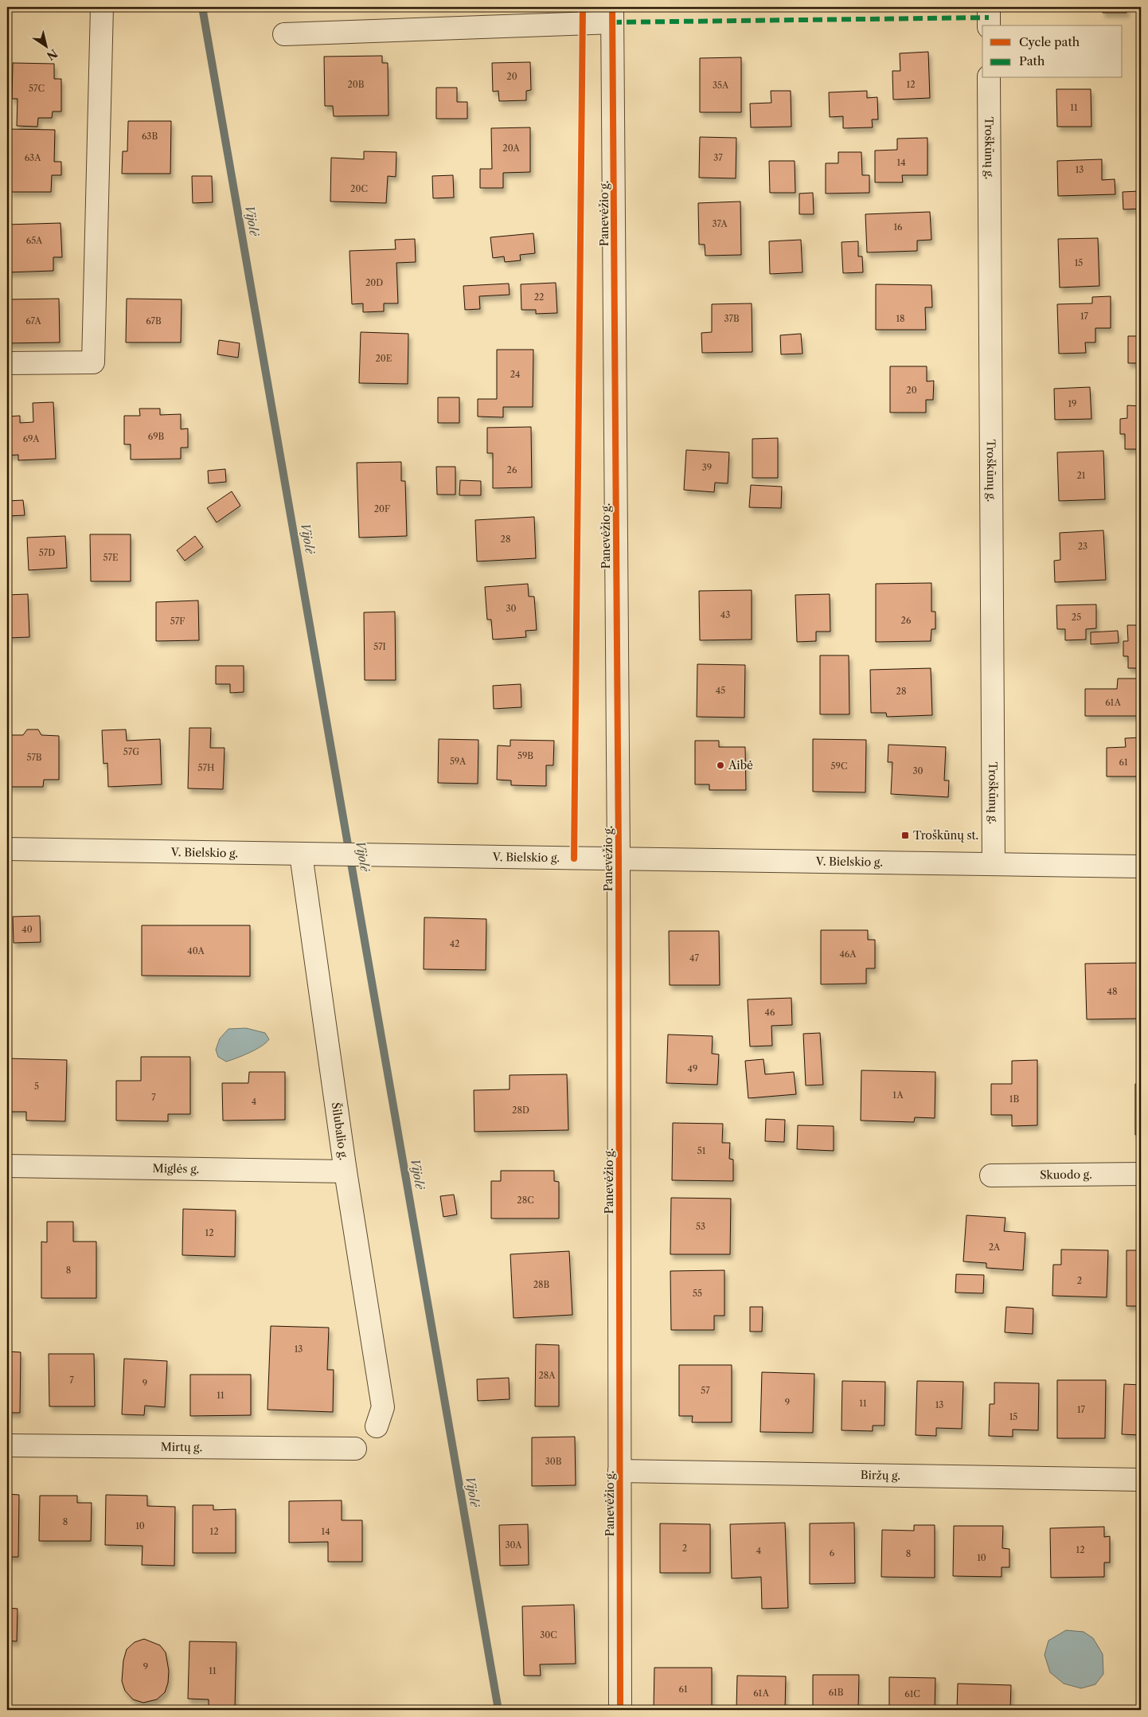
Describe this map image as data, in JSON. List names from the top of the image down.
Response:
{
  "streets": {
    "street": [
      "Troškūnų g.",
      "Panevėžio g.",
      "V. Bielskio g.",
      "Šilubalio g.",
      "Miglės g.",
      "Skuodo g.",
      "Mirtų g.",
      "Biržų g."
    ]
  },
  "crossings": [
    ["Troškūnų g.", "V. Bielskio g."],
    ["Panevėžio g.", "V. Bielskio g."],
    ["Panevėžio g.", "Biržų g."],
    ["V. Bielskio g.", "Šilubalio g."],
    ["Šilubalio g.", "Miglės g."]
  ],
  "water": ["Vijolė"],
  "places": {
    "other": ["Aibė"],
    "transit": ["Troškūnų st."]
  },
  "house_numbers": [
    "20",
    "20B",
    "12",
    "35A",
    "57C",
    "11",
    "63B",
    "20A",
    "63A",
    "37",
    "14",
    "13",
    "20C",
    "37A",
    "16",
    "65A",
    "15",
    "20D",
    "22",
    "17",
    "37B",
    "18",
    "67A",
    "67B",
    "20E",
    "24",
    "20",
    "19",
    "69B",
    "69A",
    "39",
    "26",
    "21",
    "20F",
    "28",
    "23",
    "57D",
    "57E",
    "30",
    "43",
    "25",
    "26",
    "57F",
    "57I",
    "45",
    "28",
    "61A",
    "57G",
    "59B",
    "57B",
    "59A",
    "61",
    "59C",
    "57H",
    "30",
    "40",
    "42",
    "40A",
    "46A",
    "47",
    "48",
    "46",
    "49",
    "5",
    "1A",
    "7",
    "1B",
    "4",
    "28D",
    "51",
    "28C",
    "53",
    "12",
    "2A",
    "8",
    "2",
    "28B",
    "55",
    "13",
    "28A",
    "7",
    "9",
    "57",
    "11",
    "9",
    "11",
    "13",
    "17",
    "15",
    "30B",
    "8",
    "10",
    "12",
    "14",
    "30A",
    "2",
    "12",
    "4",
    "6",
    "8",
    "10",
    "30C",
    "9",
    "11",
    "61",
    "61B",
    "61A",
    "61C"
  ],
  "legend": ["Cycle path", "Path"],
  "north": "bottom right"
}
